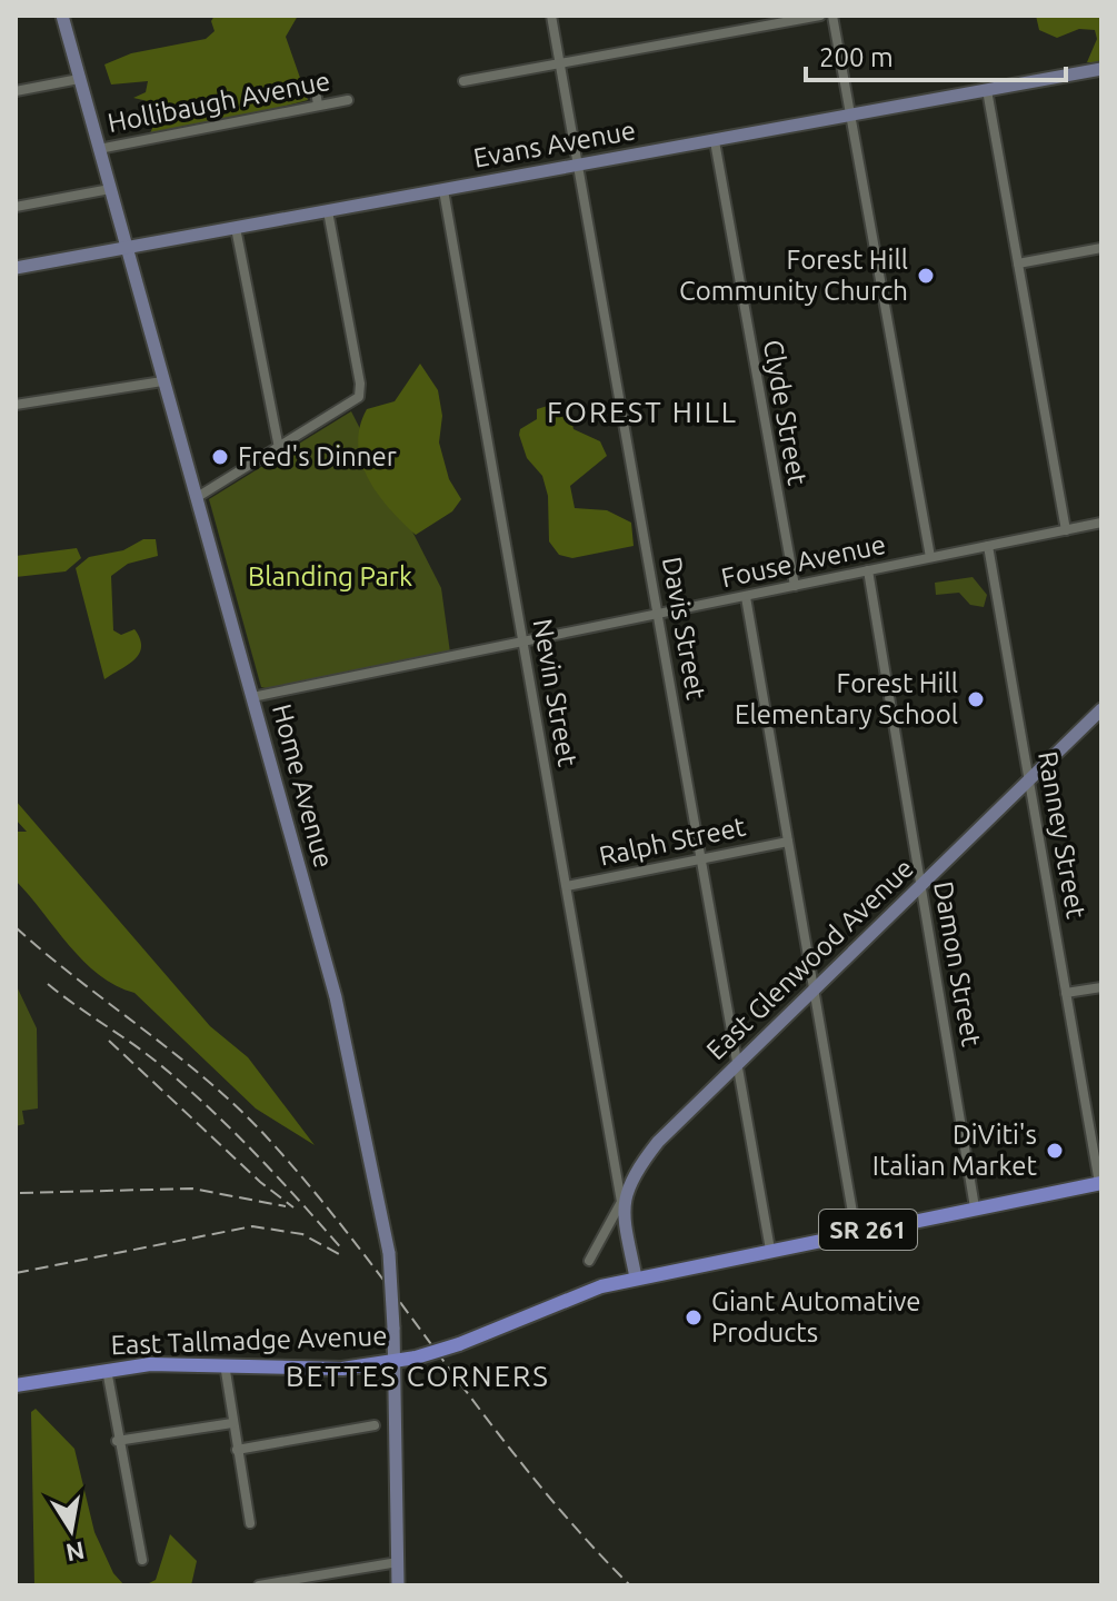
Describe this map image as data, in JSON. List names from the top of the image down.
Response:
{
  "streets": {
    "main road": ["SR 261", "East Tallmadge Avenue"],
    "street": [
      "Hollibaugh Avenue",
      "Evans Avenue",
      "Clyde Street",
      "Fouse Avenue",
      "Davis Street",
      "Nevin Street",
      "Home Avenue",
      "Ranney Street",
      "Ralph Street",
      "East Glenwood Avenue",
      "Damon Street"
    ]
  },
  "crossings": [
    ["Hollibaugh Avenue", "Home Avenue"],
    ["Evans Avenue", "Clyde Street"],
    ["Evans Avenue", "Davis Street"],
    ["Evans Avenue", "Nevin Street"],
    ["Evans Avenue", "Home Avenue"],
    ["Clyde Street", "Fouse Avenue"],
    ["Fouse Avenue", "Davis Street"],
    ["Fouse Avenue", "Nevin Street"],
    ["Fouse Avenue", "Home Avenue"],
    ["Fouse Avenue", "Ranney Street"],
    ["Fouse Avenue", "Damon Street"],
    ["Davis Street", "Ralph Street"],
    ["Davis Street", "East Glenwood Avenue"],
    ["Davis Street", "East Tallmadge Avenue"],
    ["Nevin Street", "Ralph Street"],
    ["Nevin Street", "East Glenwood Avenue"],
    ["Home Avenue", "East Tallmadge Avenue"],
    ["Ranney Street", "East Glenwood Avenue"],
    ["Ranney Street", "East Tallmadge Avenue"],
    ["East Glenwood Avenue", "Damon Street"],
    ["Damon Street", "East Tallmadge Avenue"]
  ],
  "districts": ["FOREST HILL", "BETTES CORNERS"],
  "parks": ["Blanding Park"],
  "places": [
    "Forest Hill Community Church",
    "Fred's Dinner",
    "Forest Hill Elementary School",
    "DiViti's Italian Market",
    "Giant Automative Products"
  ],
  "scale_bar": "200 m",
  "north": "bottom"
}
